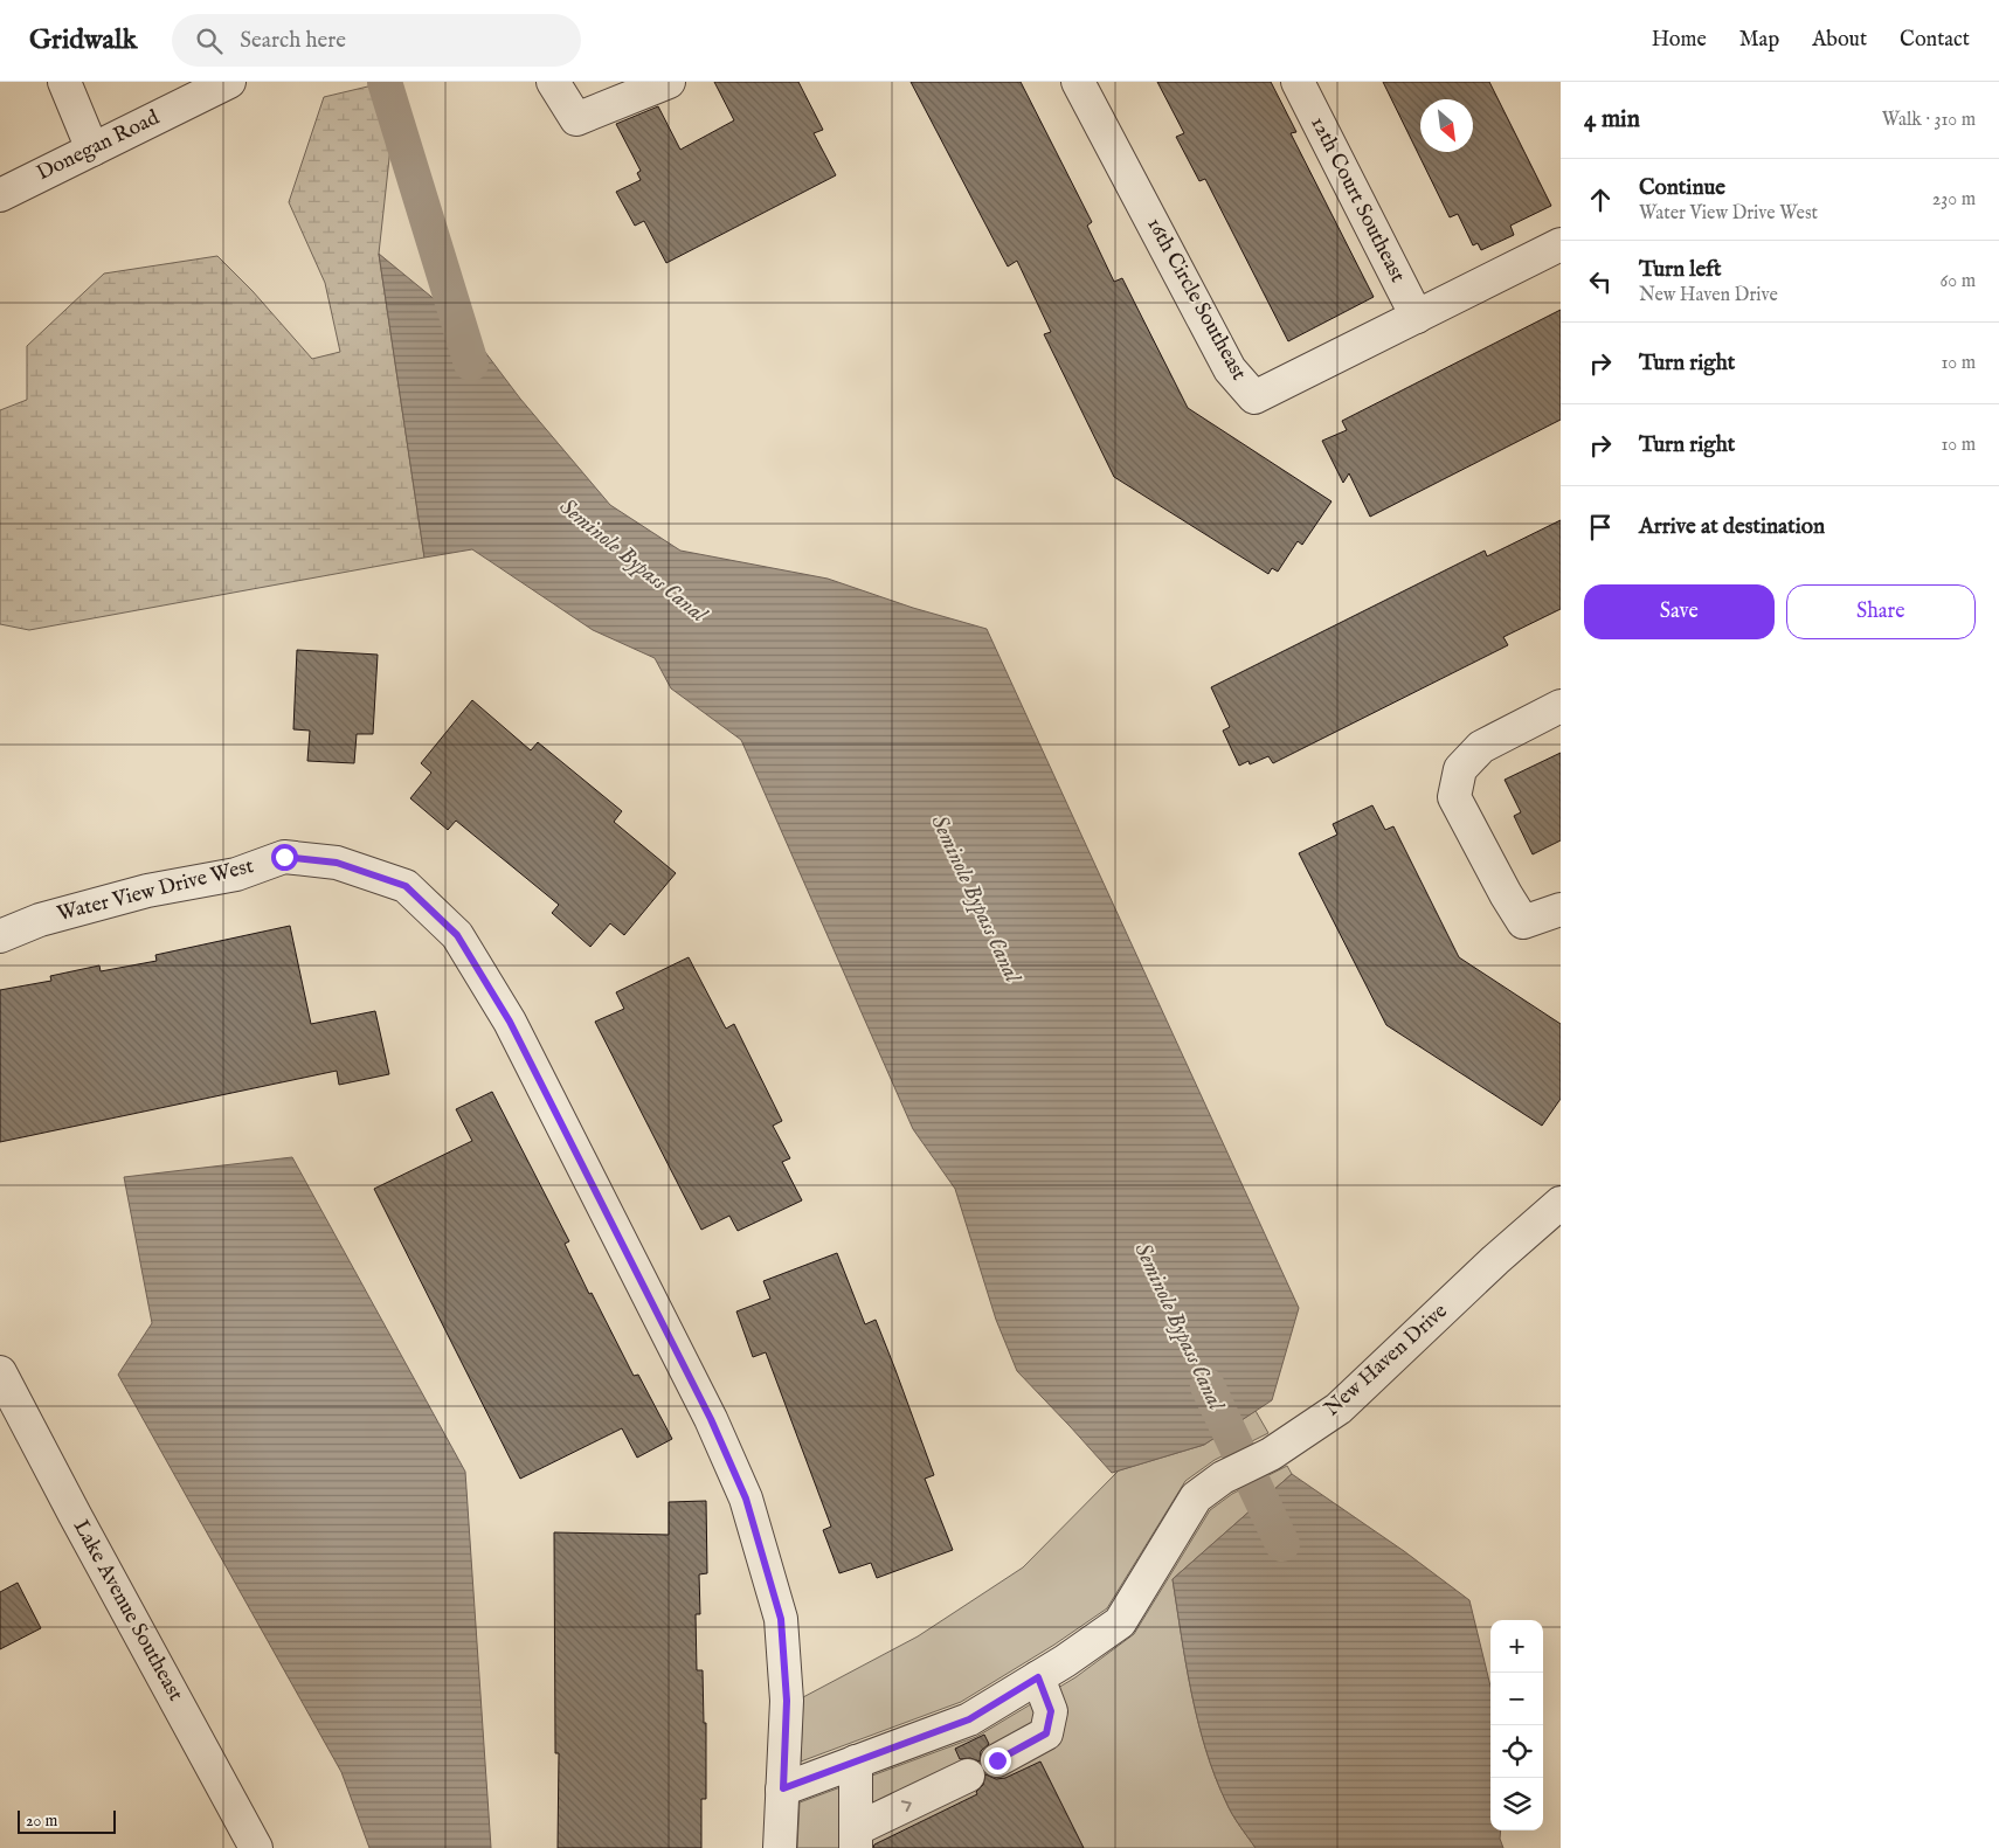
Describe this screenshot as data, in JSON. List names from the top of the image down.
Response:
{
  "streets": {
    "street": [
      "Donegan Road",
      "12th Court Southeast",
      "16th Circle Southeast",
      "Water View Drive West",
      "New Haven Drive",
      "Lake Avenue Southeast"
    ]
  },
  "crossings": [
    ["12th Court Southeast", "16th Circle Southeast"],
    ["Water View Drive West", "New Haven Drive"]
  ],
  "water": ["Seminole Bypass Canal"],
  "scale_bar": "20 m",
  "north": "bottom right",
  "page": {
    "header": "Gridwalk",
    "search": "Search here",
    "nav": [
      "Home",
      "Map",
      "About",
      "Contact"
    ],
    "heading": ["4 min", "Walk · 310 m"],
    "list": [
      ["Continue", "Water View Drive West", "230 m"],
      ["Turn left", "New Haven Drive", "60 m"],
      ["Turn right", "10 m"],
      ["Turn right", "10 m"],
      "Arrive at destination"
    ],
    "buttons": ["Save", "Share"],
    "map_buttons": ["+", "−"],
    "scale": "20 m"
  }
}
